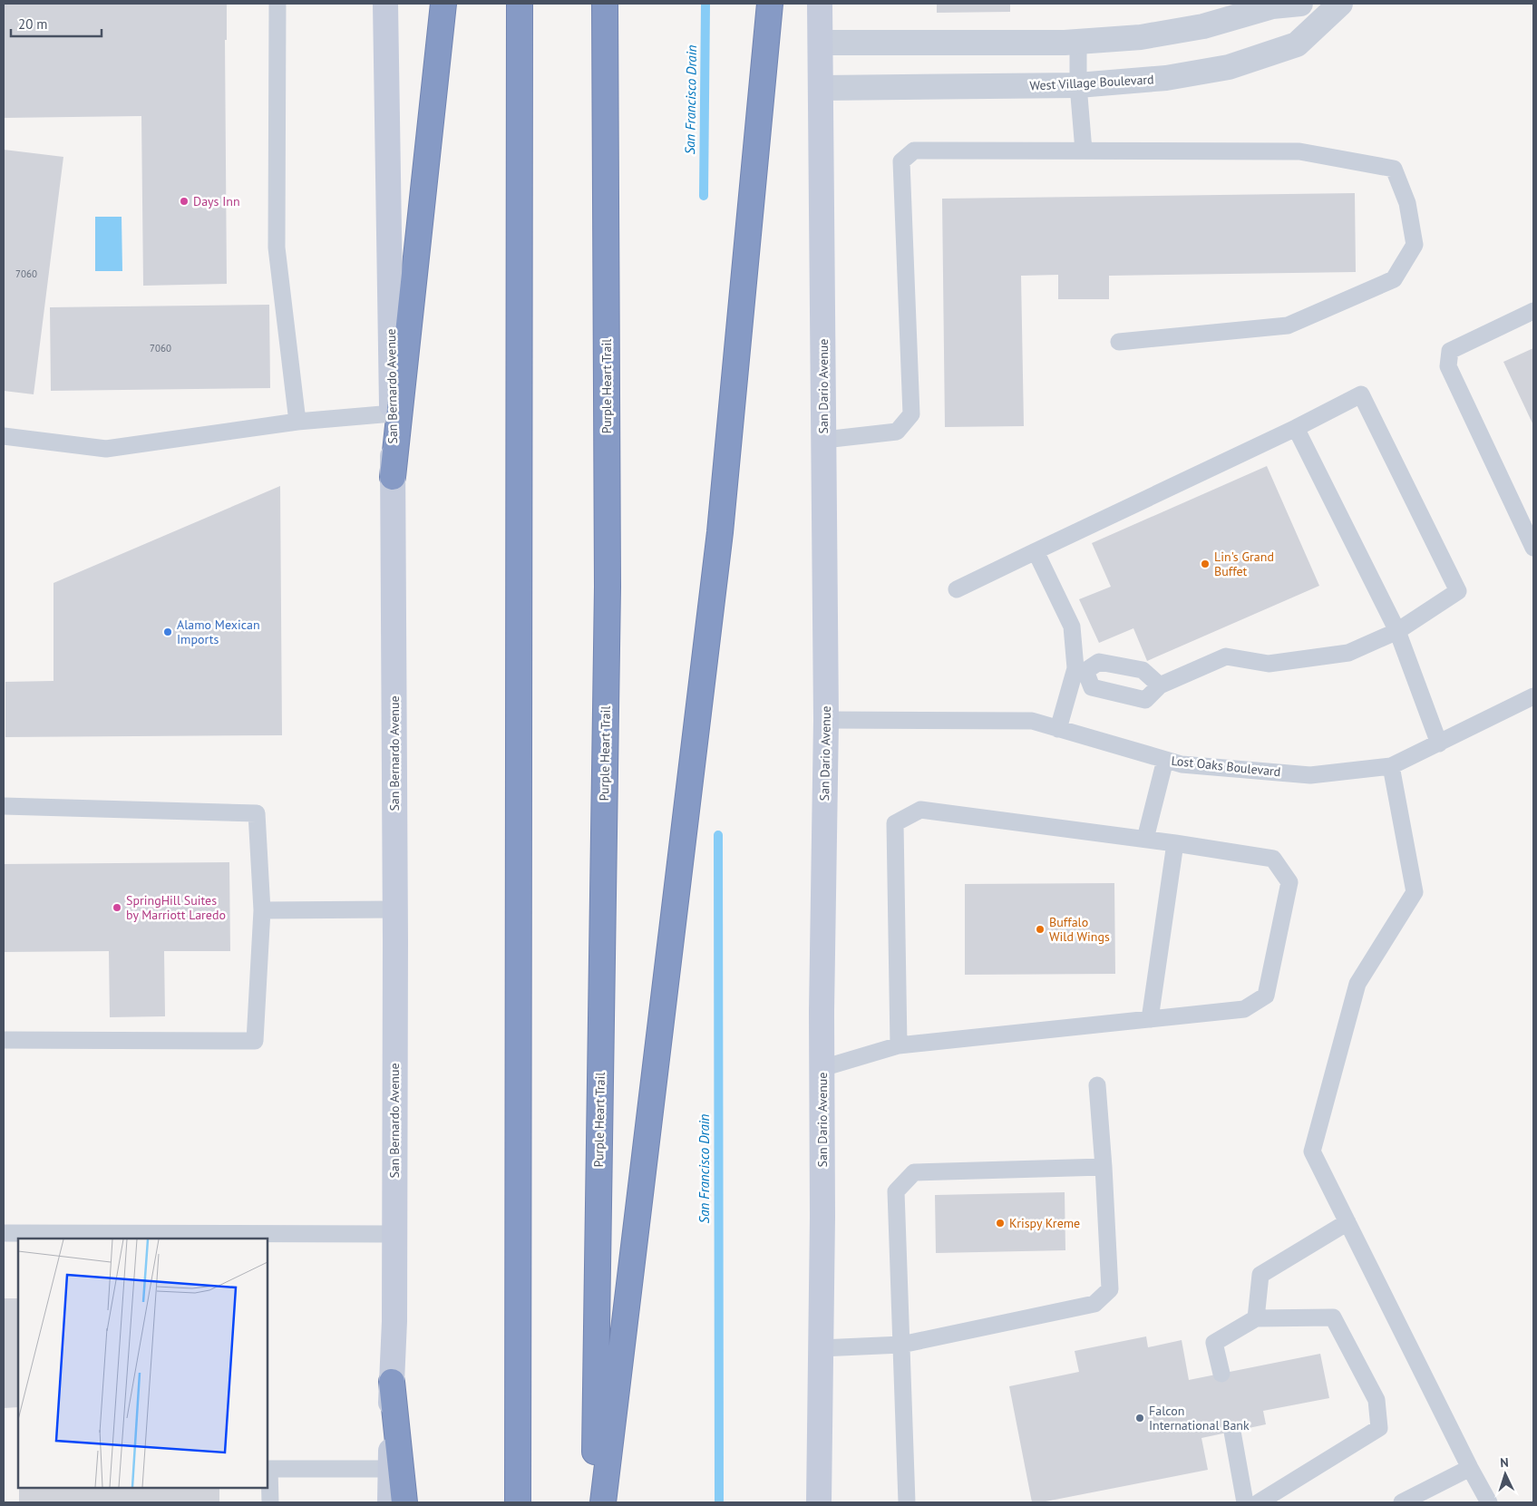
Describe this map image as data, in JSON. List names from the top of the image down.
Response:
{
  "streets": {
    "highway": ["Purple Heart Trail"],
    "main road": ["San Bernardo Avenue", "San Dario Avenue"],
    "street": ["West Village Boulevard"],
    "lane": ["Lost Oaks Boulevard"]
  },
  "crossings": [
    ["West Village Boulevard", "San Dario Avenue"],
    ["San Dario Avenue", "Lost Oaks Boulevard"]
  ],
  "water": ["San Francisco Drain"],
  "places": [
    "Days Inn",
    "Lin's Grand Buffet",
    "Alamo Mexican Imports",
    "SpringHill Suites by Marriott Laredo",
    "Buffalo Wild Wings",
    "Krispy Kreme",
    "Falcon International Bank"
  ],
  "house_numbers": ["7060", "7060"],
  "scale_bar": "20 m",
  "north": "top"
}
